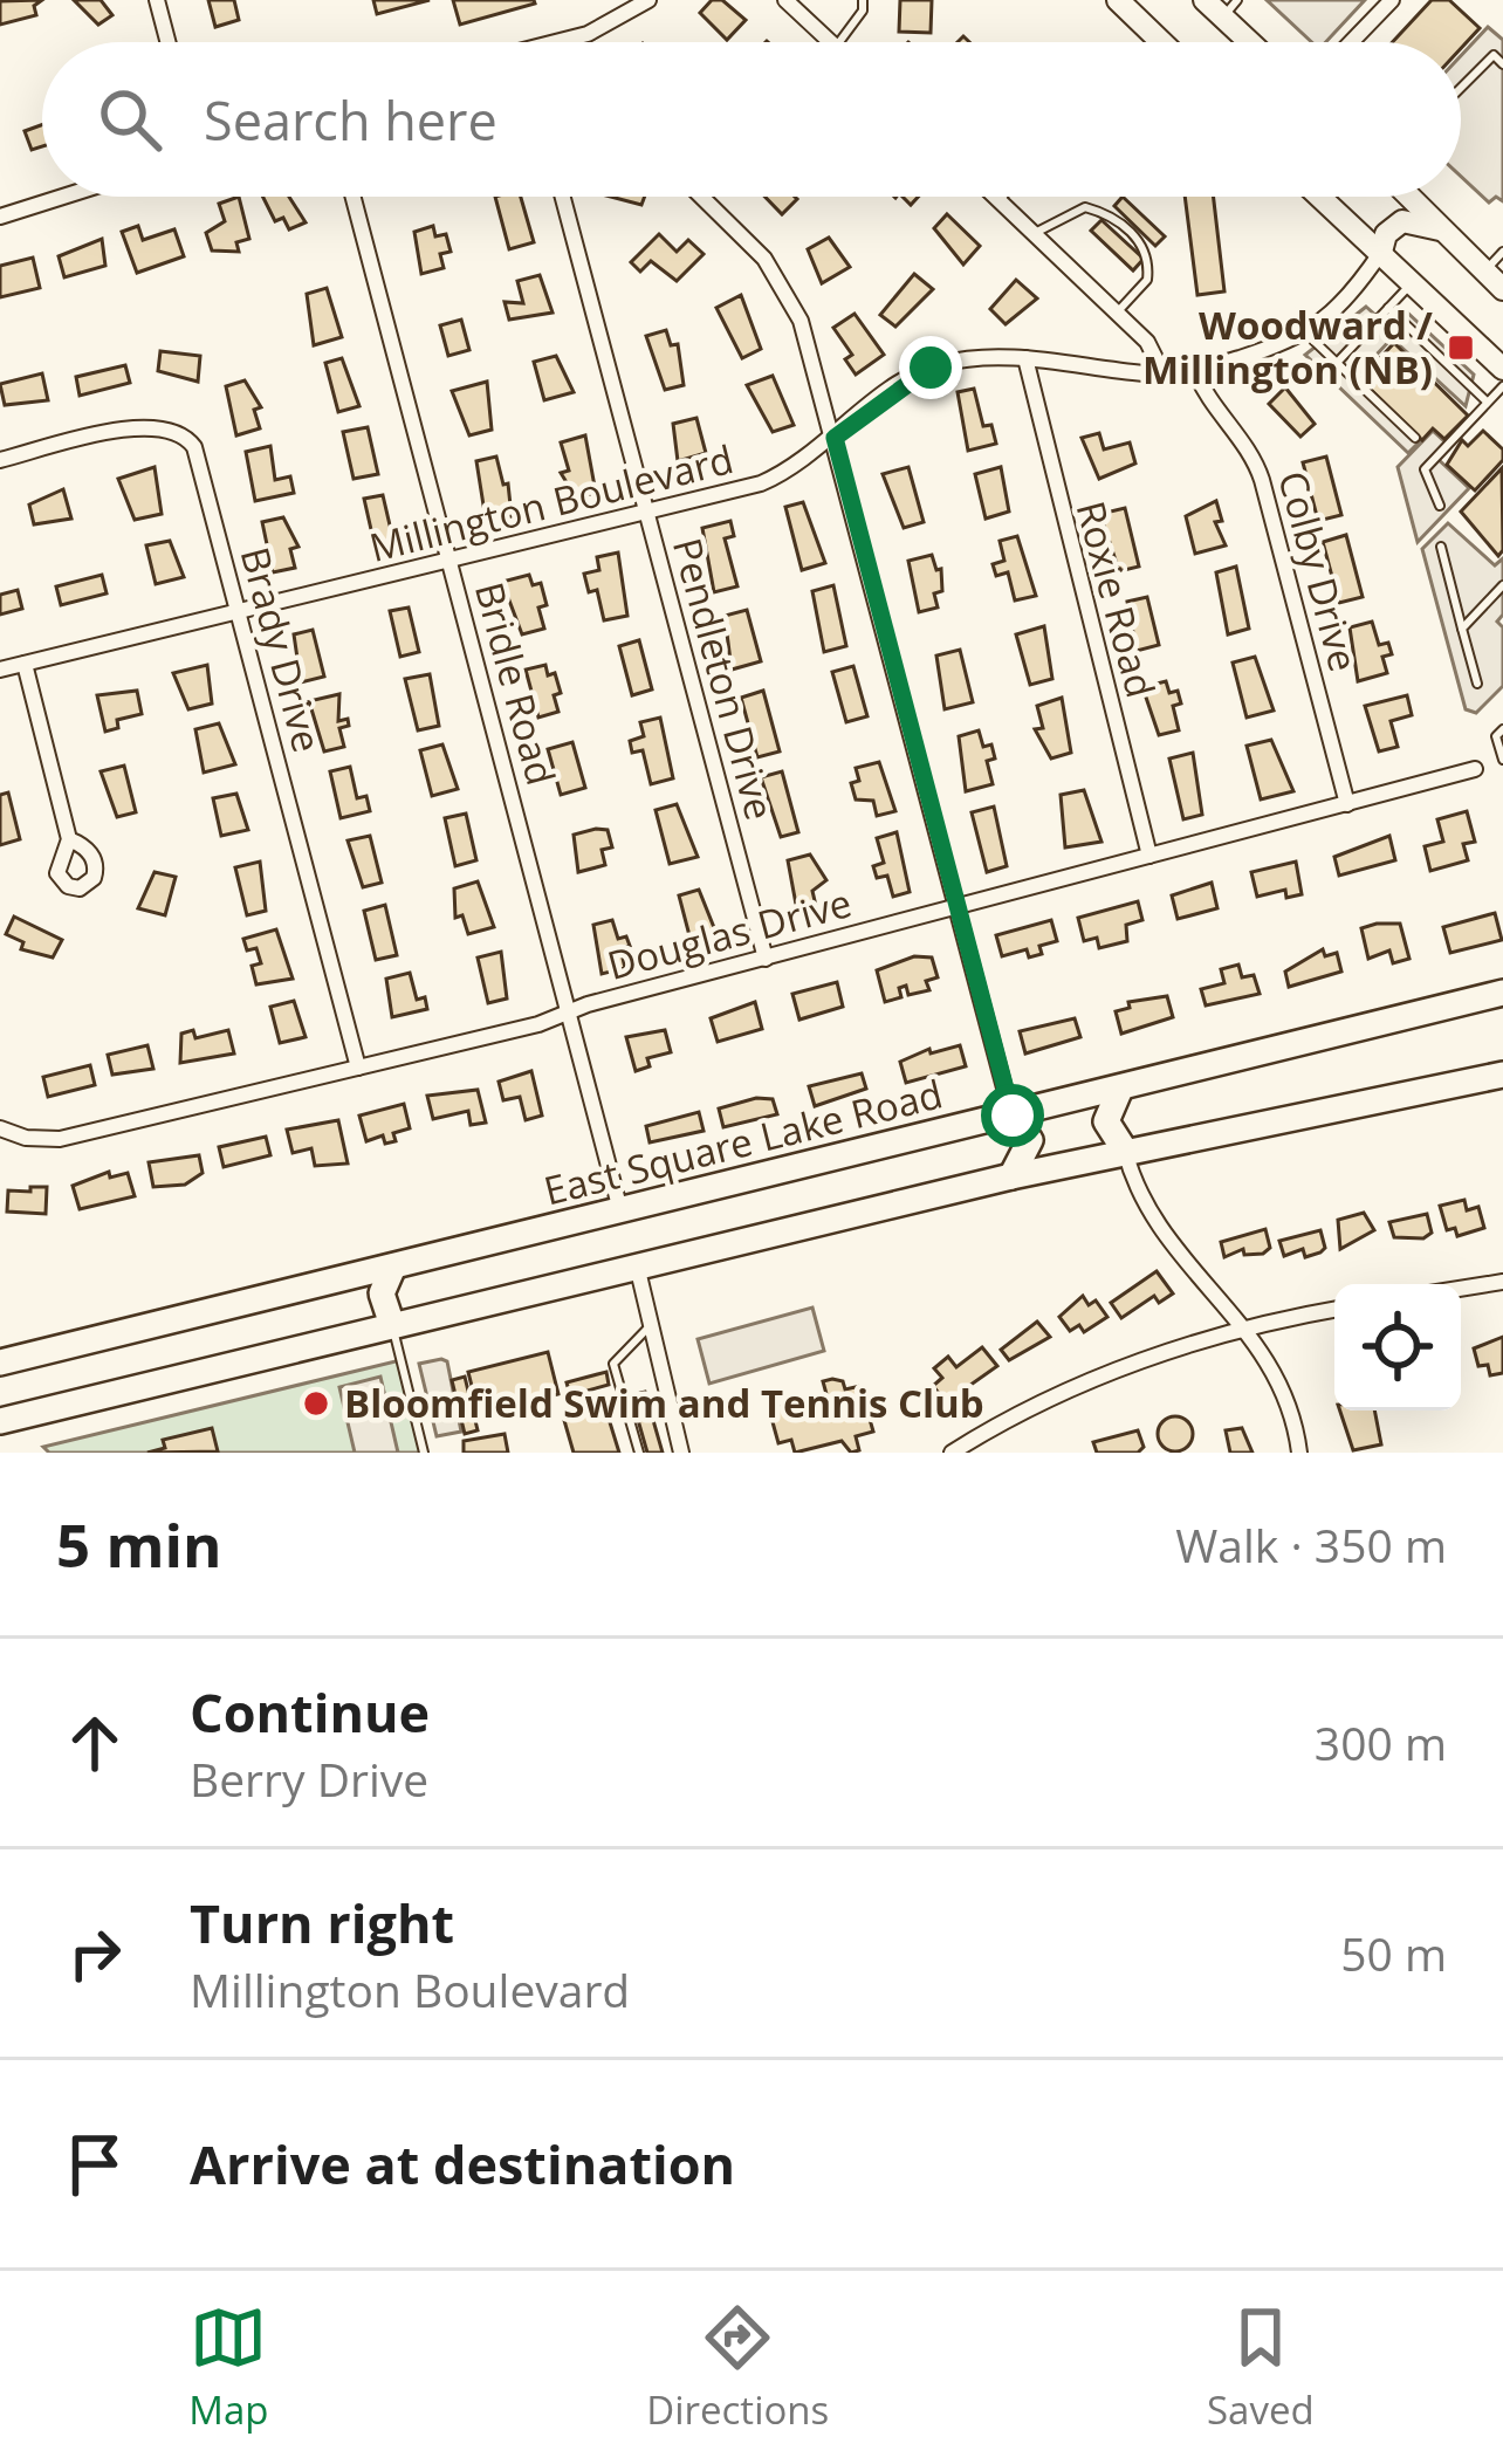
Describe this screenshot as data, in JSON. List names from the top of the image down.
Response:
{
  "streets": {
    "highway": ["East Square Lake Road"],
    "street": [
      "Millington Boulevard",
      "Colby Drive",
      "Roxie Road",
      "Brady Drive",
      "Pendleton Drive",
      "Bridle Road",
      "Douglas Drive"
    ]
  },
  "crossings": [
    ["Millington Boulevard", "Colby Drive"],
    ["Millington Boulevard", "Roxie Road"],
    ["Millington Boulevard", "Brady Drive"],
    ["Millington Boulevard", "Pendleton Drive"],
    ["Millington Boulevard", "Bridle Road"],
    ["Colby Drive", "Douglas Drive"],
    ["Roxie Road", "Douglas Drive"],
    ["Brady Drive", "Douglas Drive"],
    ["Pendleton Drive", "Douglas Drive"],
    ["Bridle Road", "Douglas Drive"],
    ["Bridle Road", "East Square Lake Road"]
  ],
  "places": {
    "transit": ["Woodward / Millington (NB)"],
    "other": ["Bloomfield Swim and Tennis Club"]
  },
  "page": {
    "search": "Search here",
    "heading": ["5 min", "Walk · 350 m"],
    "list": [
      ["Continue", "Berry Drive", "300 m"],
      ["Turn right", "Millington Boulevard", "50 m"],
      "Arrive at destination"
    ],
    "nav": ["Map", "Directions", "Saved"]
  }
}
